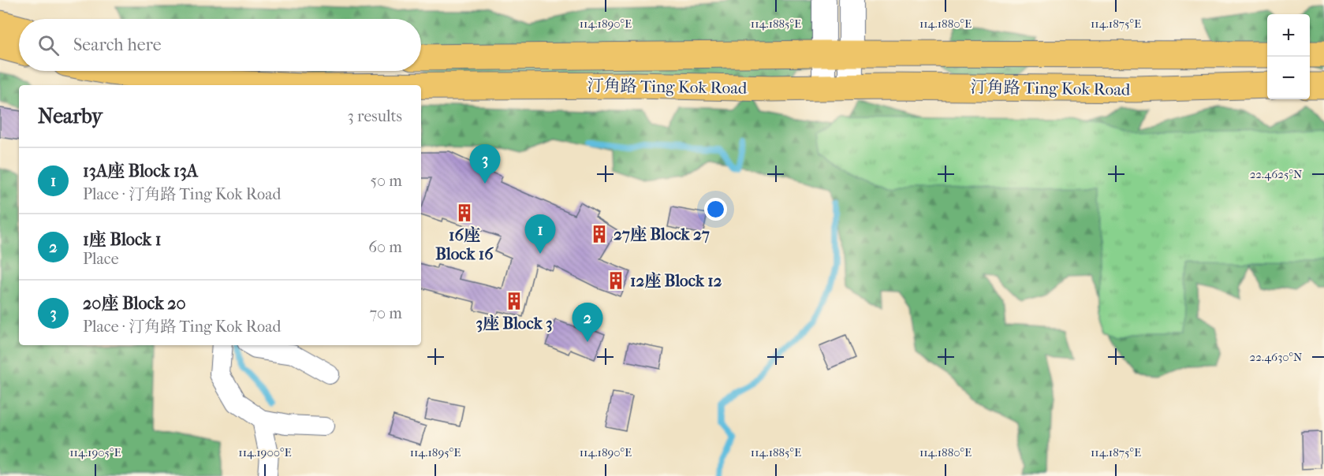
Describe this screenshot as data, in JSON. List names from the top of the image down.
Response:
{
  "streets": {
    "main road": ["汀角路 Ting Kok Road"]
  },
  "places": {
    "building": [
      "16座 Block 16",
      "27座 Block 27",
      "12座 Block 12",
      "3座 Block 3"
    ]
  },
  "page": {
    "map_buttons": ["+", "−"],
    "search": "Search here",
    "heading": ["Nearby", "3 results"],
    "pins": ["3", "1", "2"],
    "list": [
      {
        "mark": "1",
        "name": "13A座 Block 13A",
        "note": "Place · 汀角路 Ting Kok Road",
        "value": "50 m"
      },
      {
        "mark": "2",
        "name": "1座 Block 1",
        "note": "Place",
        "value": "60 m"
      },
      {
        "mark": "3",
        "name": "20座 Block 20",
        "note": "Place · 汀角路 Ting Kok Road",
        "value": "70 m"
      }
    ]
  },
  "coordinates": [
    "114.1890°E",
    "114.1885°E",
    "114.1880°E",
    "114.1875°E",
    "22.4625°N",
    "22.4630°N",
    "114.1905°E",
    "114.1900°E",
    "114.1895°E"
  ]
}
